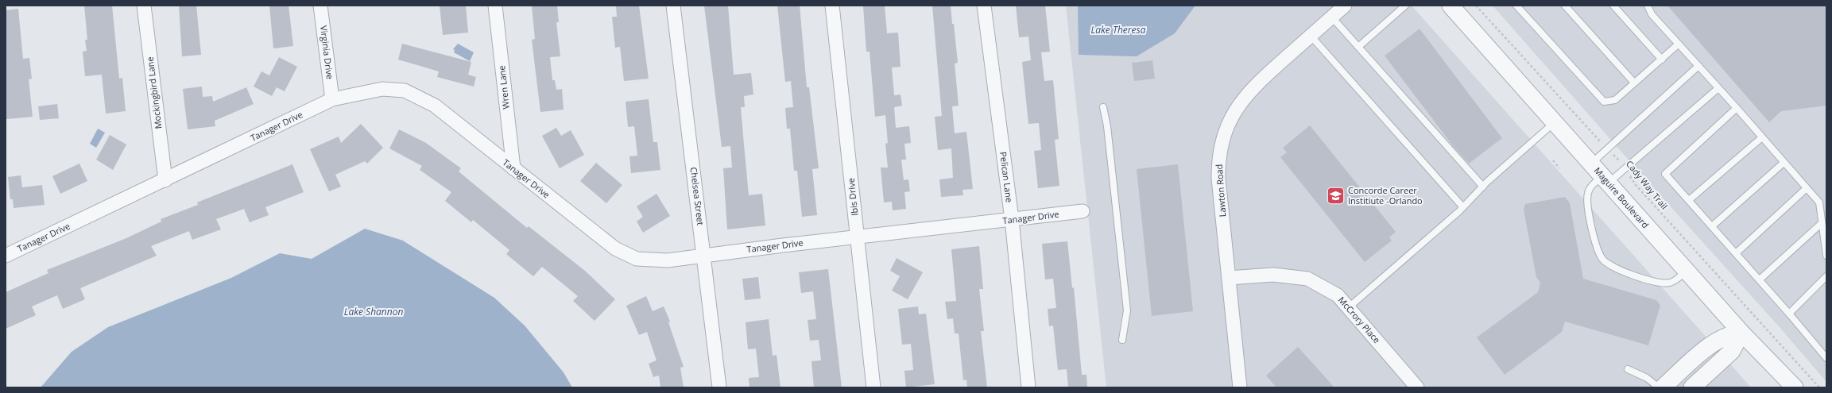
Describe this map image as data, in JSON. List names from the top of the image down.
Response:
{
  "streets": {
    "street": [
      "Virginia Drive",
      "Wren Lane",
      "Mockingbird Lane",
      "Tanager Drive",
      "Pelican Lane",
      "Lawton Road",
      "Chelsea Street",
      "Ibis Drive",
      "Maguire Boulevard",
      "McCrory Place"
    ],
    "path": ["Cady Way Trail"]
  },
  "crossings": [
    ["Virginia Drive", "Tanager Drive"],
    ["Wren Lane", "Tanager Drive"],
    ["Mockingbird Lane", "Tanager Drive"],
    ["Tanager Drive", "Pelican Lane"],
    ["Tanager Drive", "Chelsea Street"],
    ["Tanager Drive", "Ibis Drive"],
    ["Lawton Road", "McCrory Place"]
  ],
  "water": ["Lake Theresa", "Lake Shannon"],
  "places": {
    "school or university": ["Concorde Career Institiute -Orlando"]
  }
}
